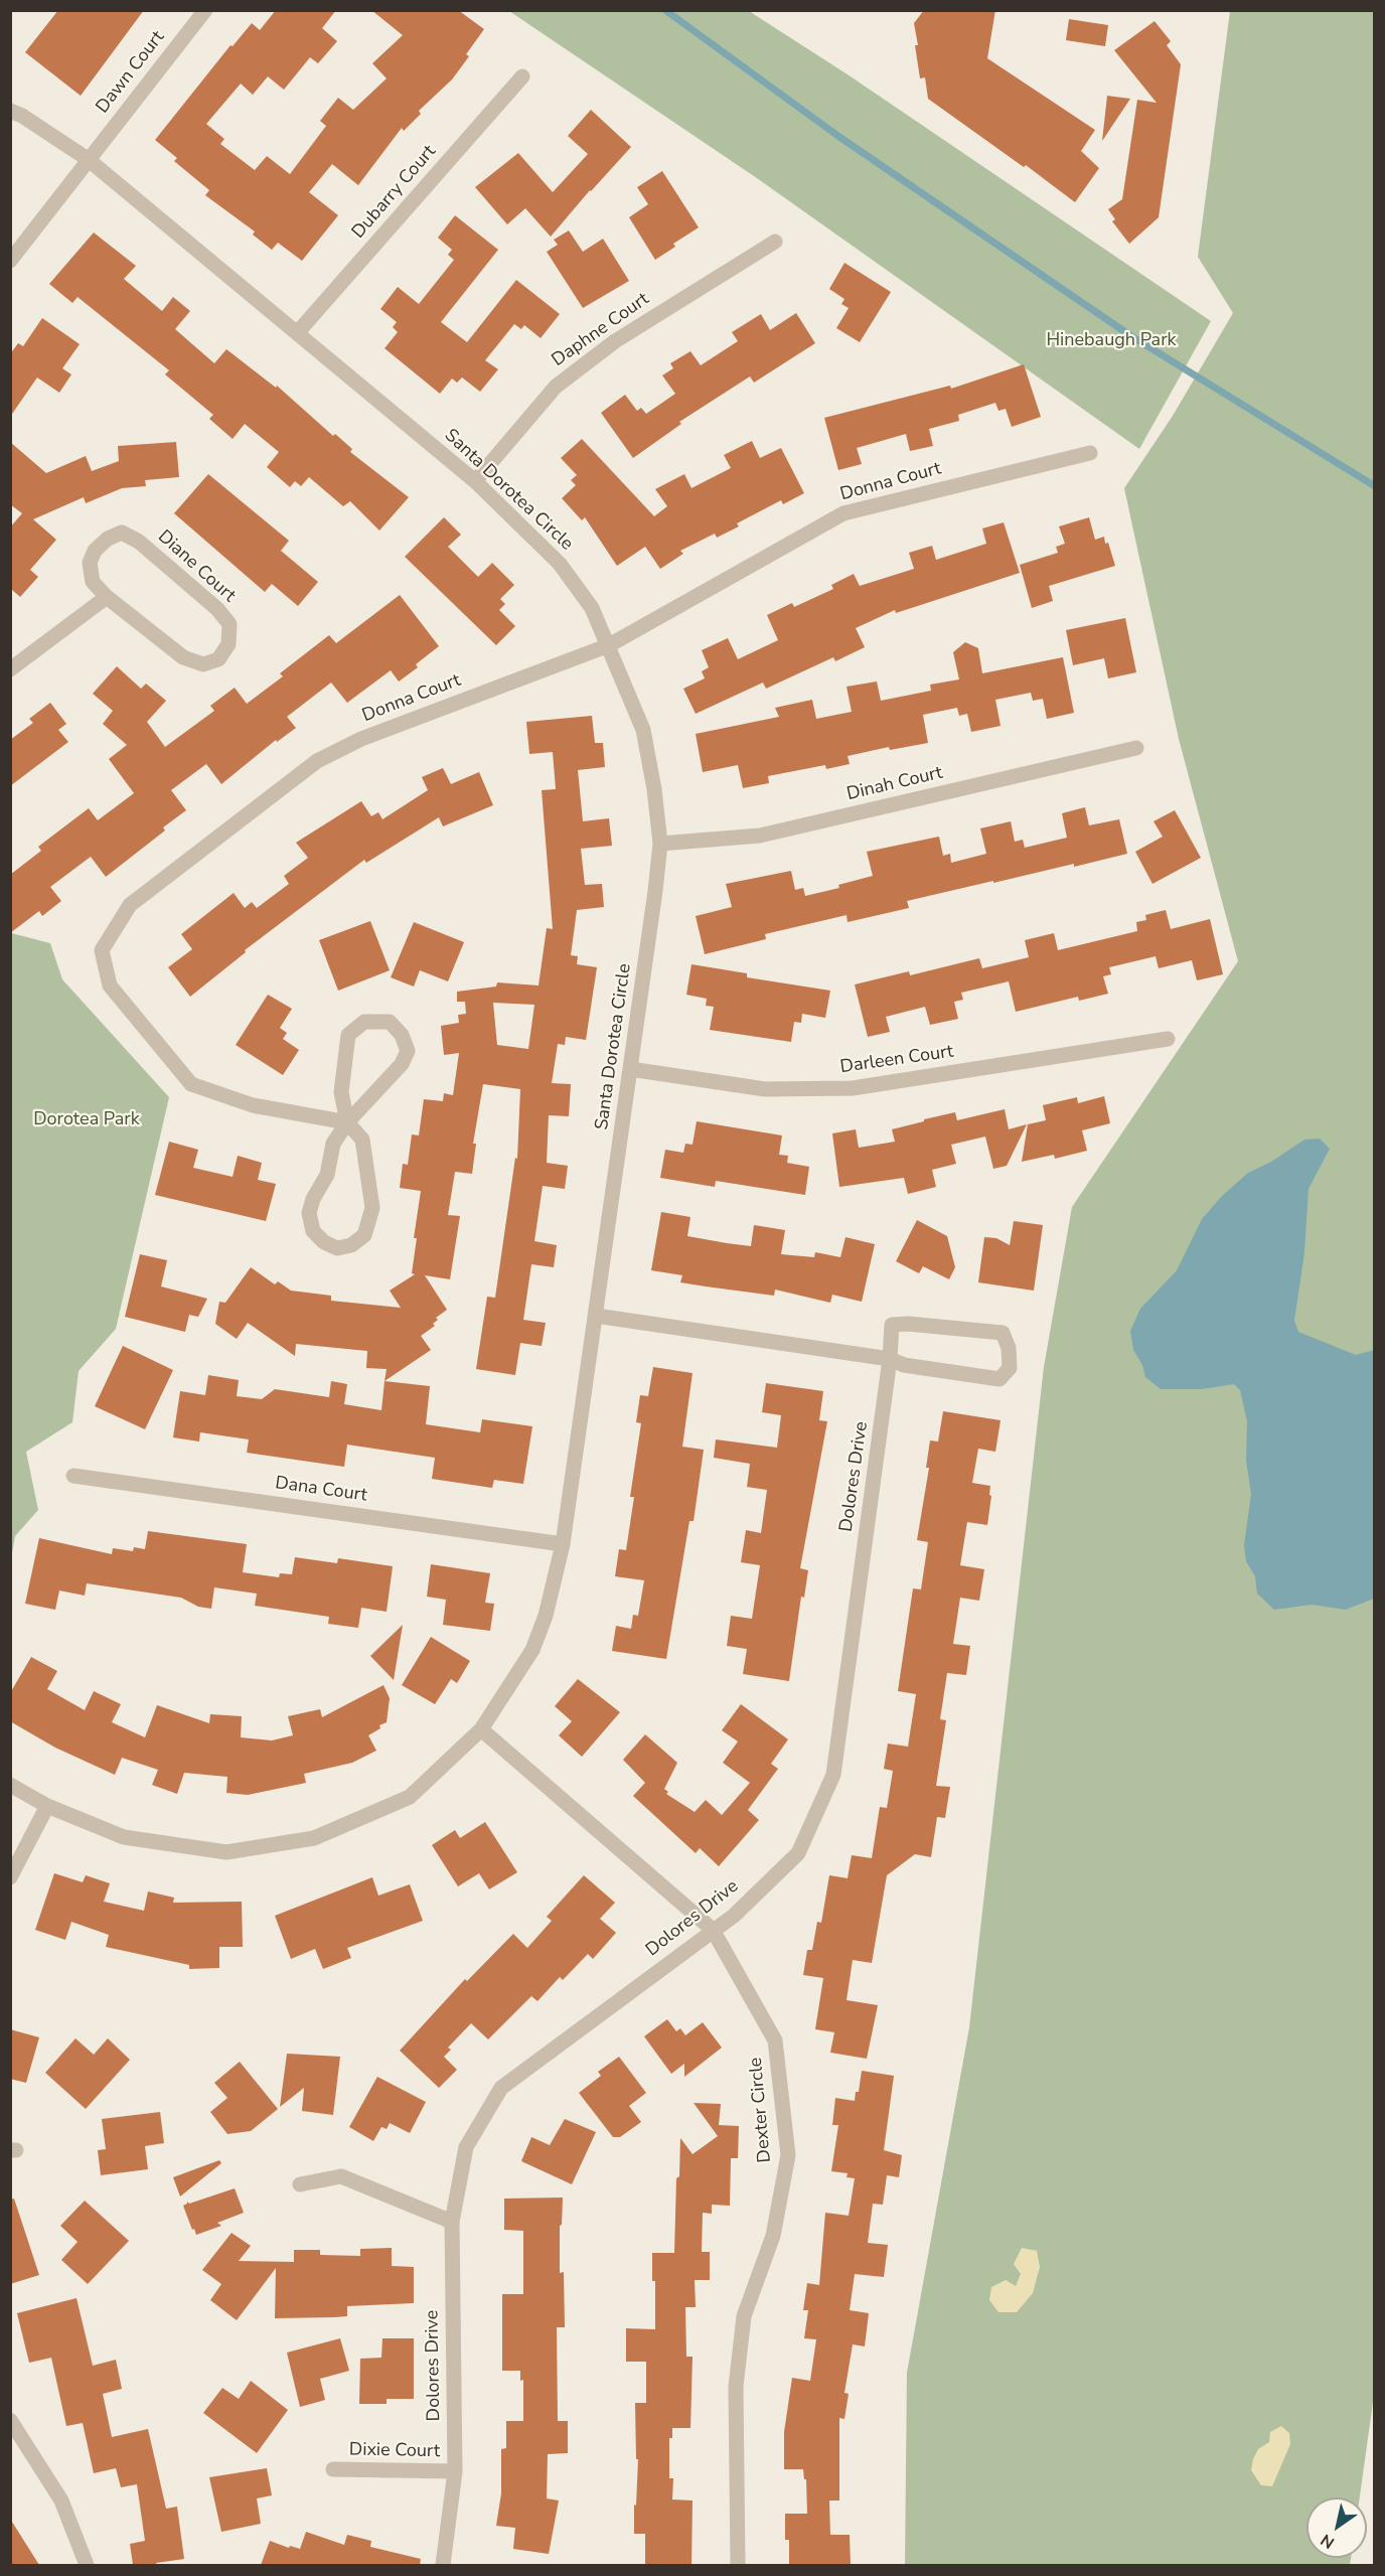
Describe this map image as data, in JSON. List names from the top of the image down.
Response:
{
  "streets": {
    "street": [
      "Dawn Court",
      "Dubarry Court",
      "Daphne Court",
      "Donna Court",
      "Santa Dorotea Circle",
      "Diane Court",
      "Dinah Court",
      "Darleen Court",
      "Dolores Drive",
      "Dana Court",
      "Dexter Circle",
      "Dixie Court"
    ]
  },
  "crossings": [
    ["Dawn Court", "Santa Dorotea Circle"],
    ["Dubarry Court", "Santa Dorotea Circle"],
    ["Daphne Court", "Santa Dorotea Circle"],
    ["Donna Court", "Santa Dorotea Circle"],
    ["Santa Dorotea Circle", "Dinah Court"],
    ["Santa Dorotea Circle", "Darleen Court"],
    ["Santa Dorotea Circle", "Dana Court"],
    ["Santa Dorotea Circle", "Dexter Circle"],
    ["Dolores Drive", "Dexter Circle"],
    ["Dolores Drive", "Dixie Court"]
  ],
  "parks": ["Hinebaugh Park", "Dorotea Park"],
  "north": "bottom left"
}
